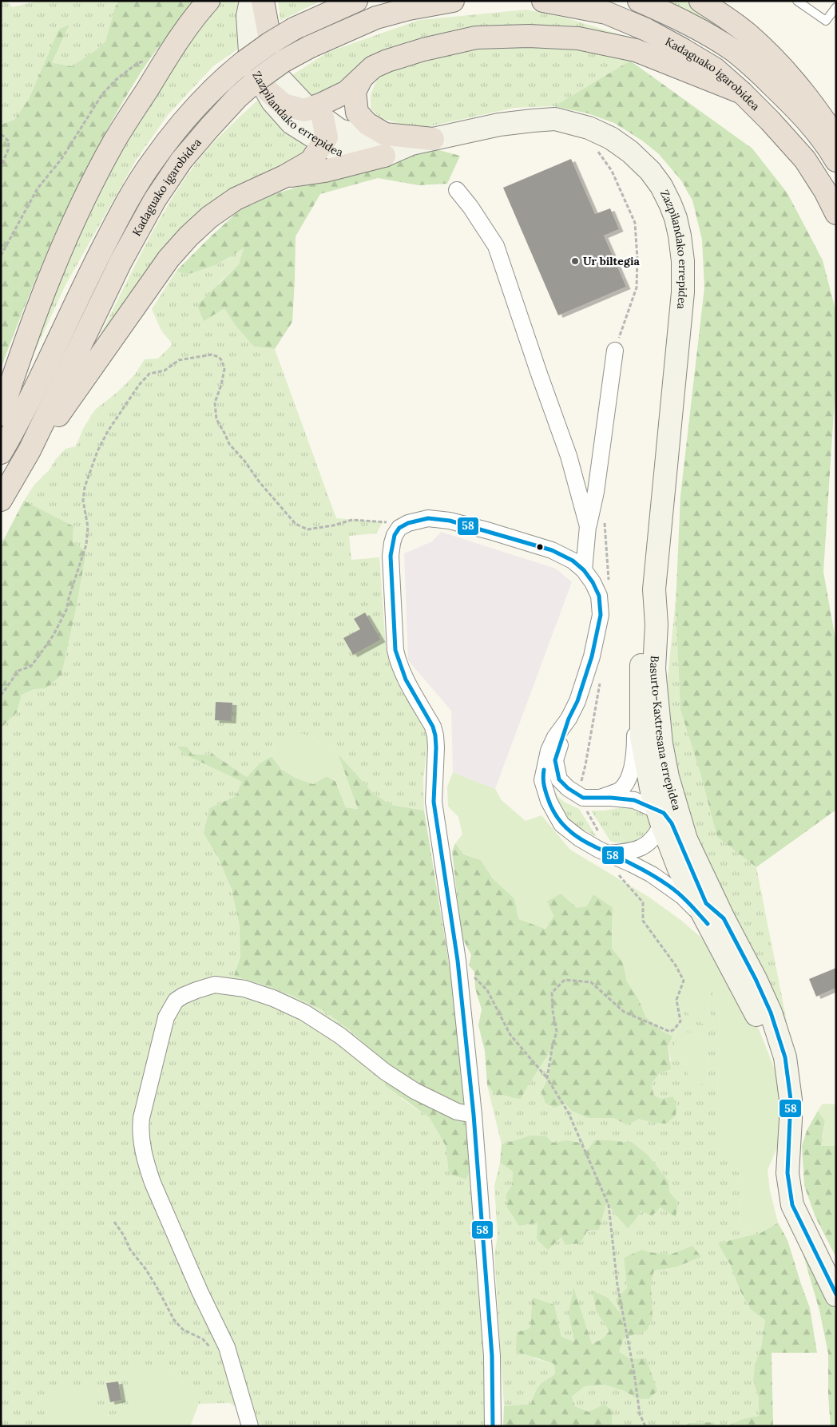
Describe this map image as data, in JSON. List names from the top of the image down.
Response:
{
  "streets": {
    "highway": ["Kadaguako igarobidea"],
    "street": ["Zazpilandako errepidea", "Basurto-Kaxtresana errepidea"]
  },
  "crossings": [
    ["Kadaguako igarobidea", "Zazpilandako errepidea"],
    ["Zazpilandako errepidea", "Basurto-Kaxtresana errepidea"]
  ],
  "places": ["Ur biltegia"],
  "lines": ["transit line 58"]
}
